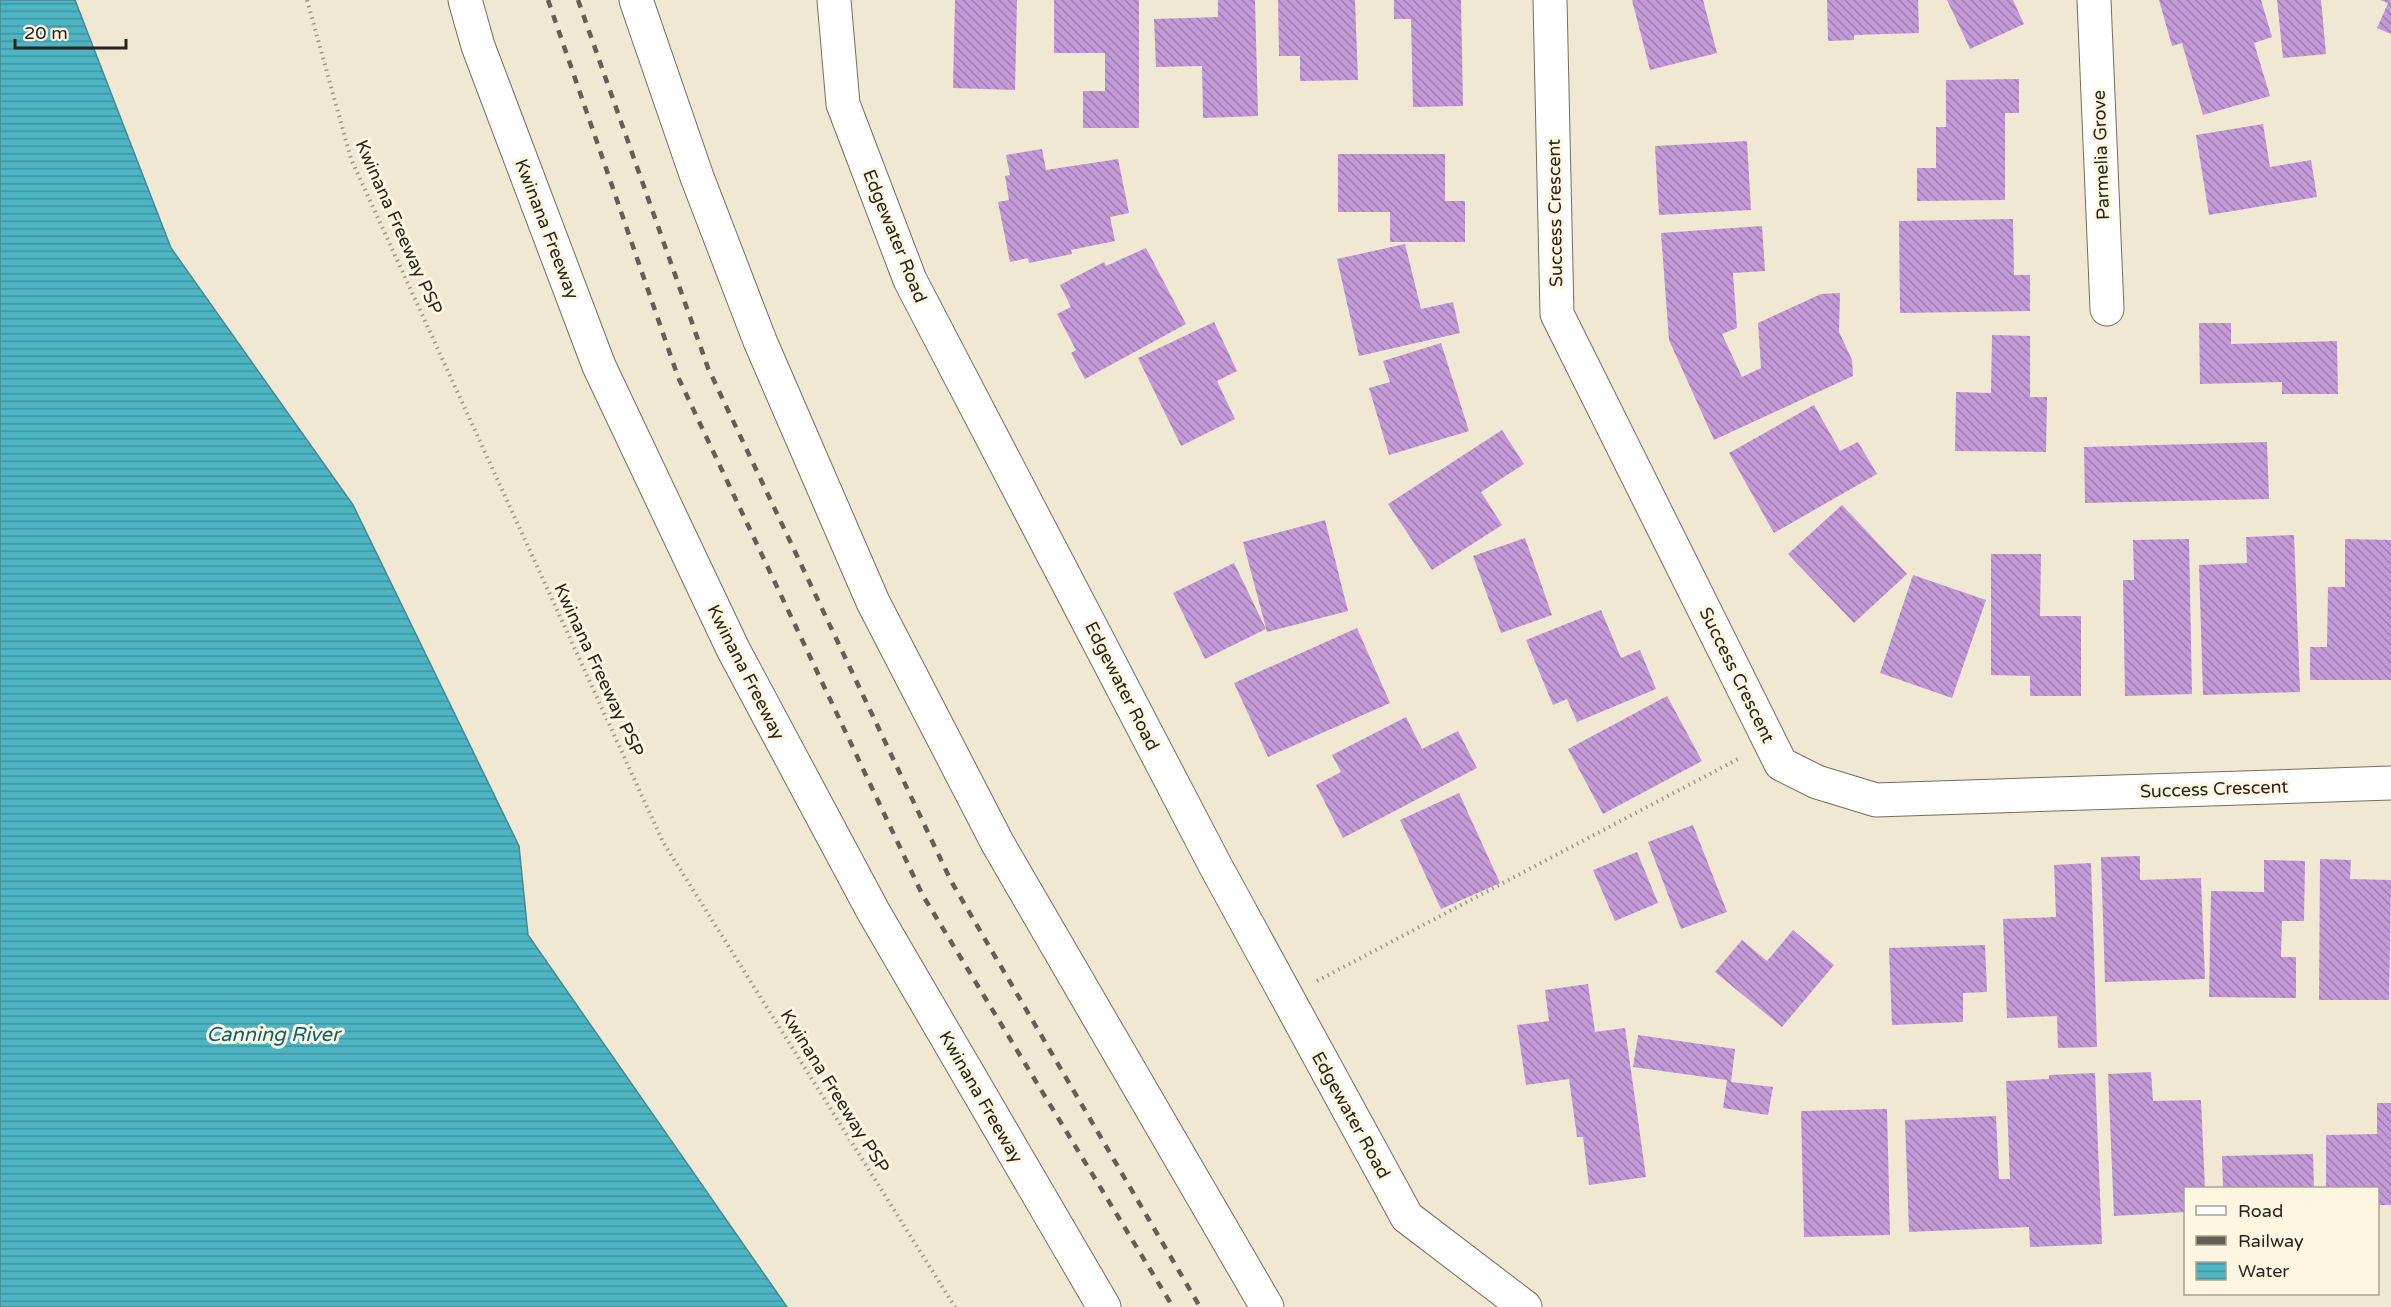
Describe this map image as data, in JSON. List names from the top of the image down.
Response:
{
  "streets": {
    "main road": [
      "Parmelia Grove",
      "Success Crescent",
      "Kwinana Freeway",
      "Edgewater Road"
    ],
    "path": ["Kwinana Freeway PSP"]
  },
  "water": ["Canning River"],
  "legend": ["Road", "Railway", "Water"],
  "scale_bar": "20 m"
}
